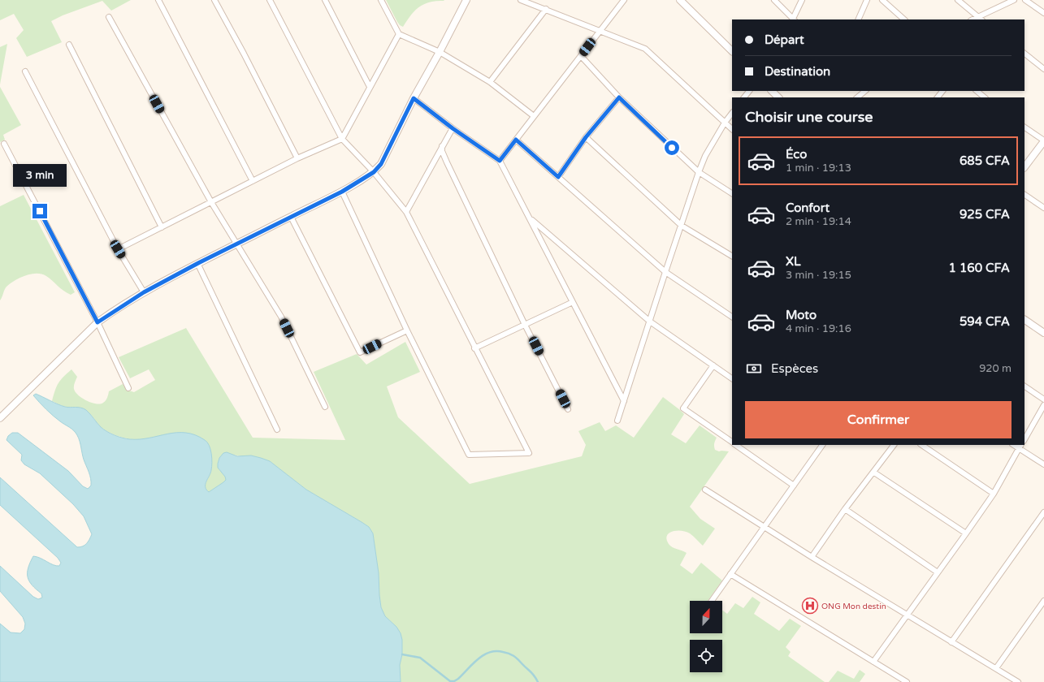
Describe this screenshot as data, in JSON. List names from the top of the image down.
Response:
{
  "places": {
    "hospital": ["ONG Mon destin"]
  },
  "north": "top",
  "page": {
    "banner": ["Départ", "Destination"],
    "heading": "Choisir une course",
    "list": [
      {
        "name": "Éco",
        "note": "1 min · 19:13",
        "value": "685 CFA"
      },
      {
        "name": "Confort",
        "note": "2 min · 19:14",
        "value": "925 CFA"
      },
      {
        "name": "XL",
        "note": "3 min · 19:15",
        "value": "1 160 CFA"
      },
      {
        "name": "Moto",
        "note": "4 min · 19:16",
        "value": "594 CFA"
      }
    ],
    "bubble": "3 min",
    "pay": ["Espèces", "920 m"],
    "buttons": "Confirmer"
  }
}
